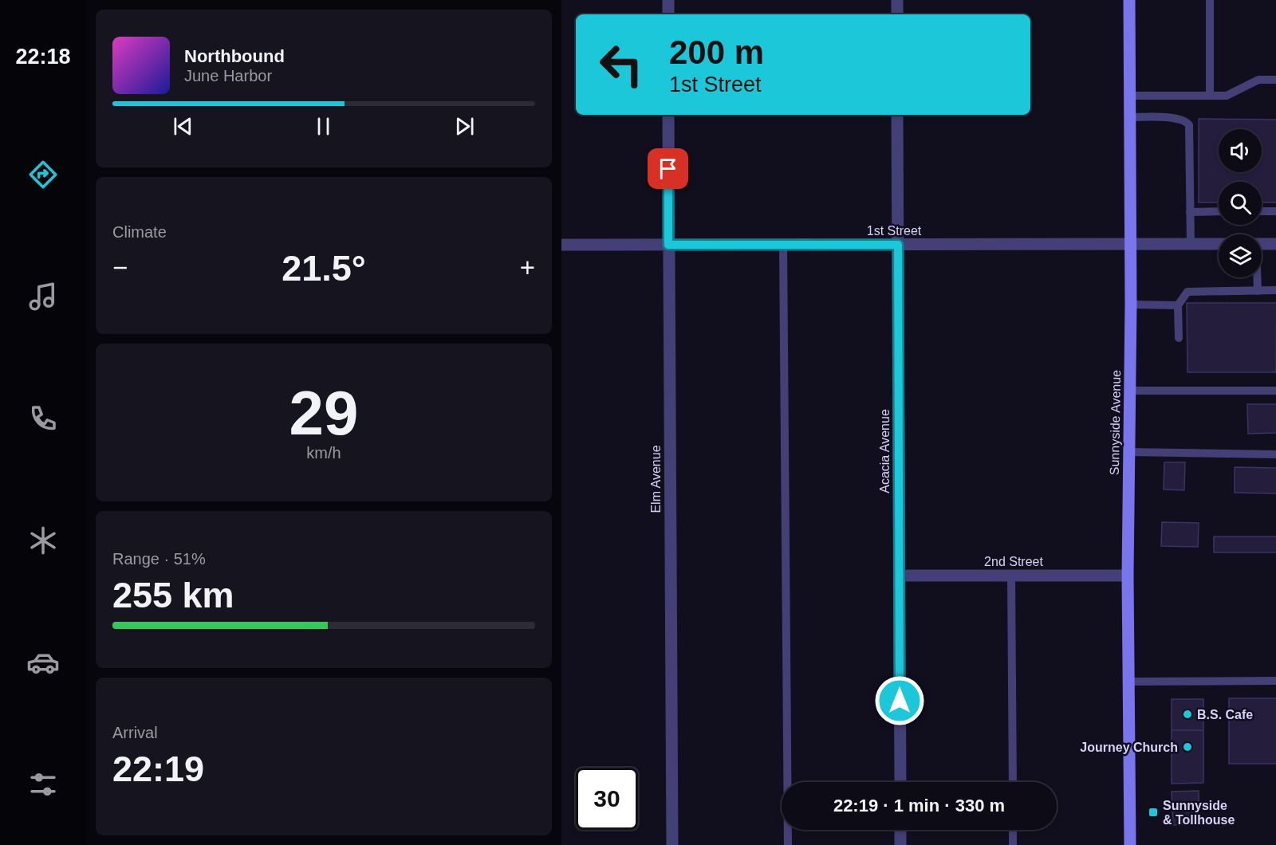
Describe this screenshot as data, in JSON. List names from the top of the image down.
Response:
{
  "streets": {
    "main road": ["Sunnyside Avenue"],
    "street": [
      "1st Street",
      "Acacia Avenue",
      "Elm Avenue",
      "2nd Street"
    ]
  },
  "crossings": [
    ["1st Street", "Sunnyside Avenue"],
    ["1st Street", "Acacia Avenue"],
    ["1st Street", "Elm Avenue"],
    ["Sunnyside Avenue", "2nd Street"],
    ["Acacia Avenue", "2nd Street"]
  ],
  "places": {
    "other": ["B.S. Cafe", "Journey Church"],
    "transit": ["Sunnyside & Tollhouse"]
  },
  "page": {
    "tabs": "22:18",
    "turn": ["200 m", "1st Street"],
    "song": ["Northbound", "June Harbor"],
    "tile": [
      "Climate",
      ["29", "km/h"],
      ["Range · 51%", "255 km"],
      ["Arrival", "22:19"]
    ],
    "heat": ["−", "21.5°", "+"],
    "limit": "30",
    "trip": "22:19 · 1 min · 330 m"
  }
}
